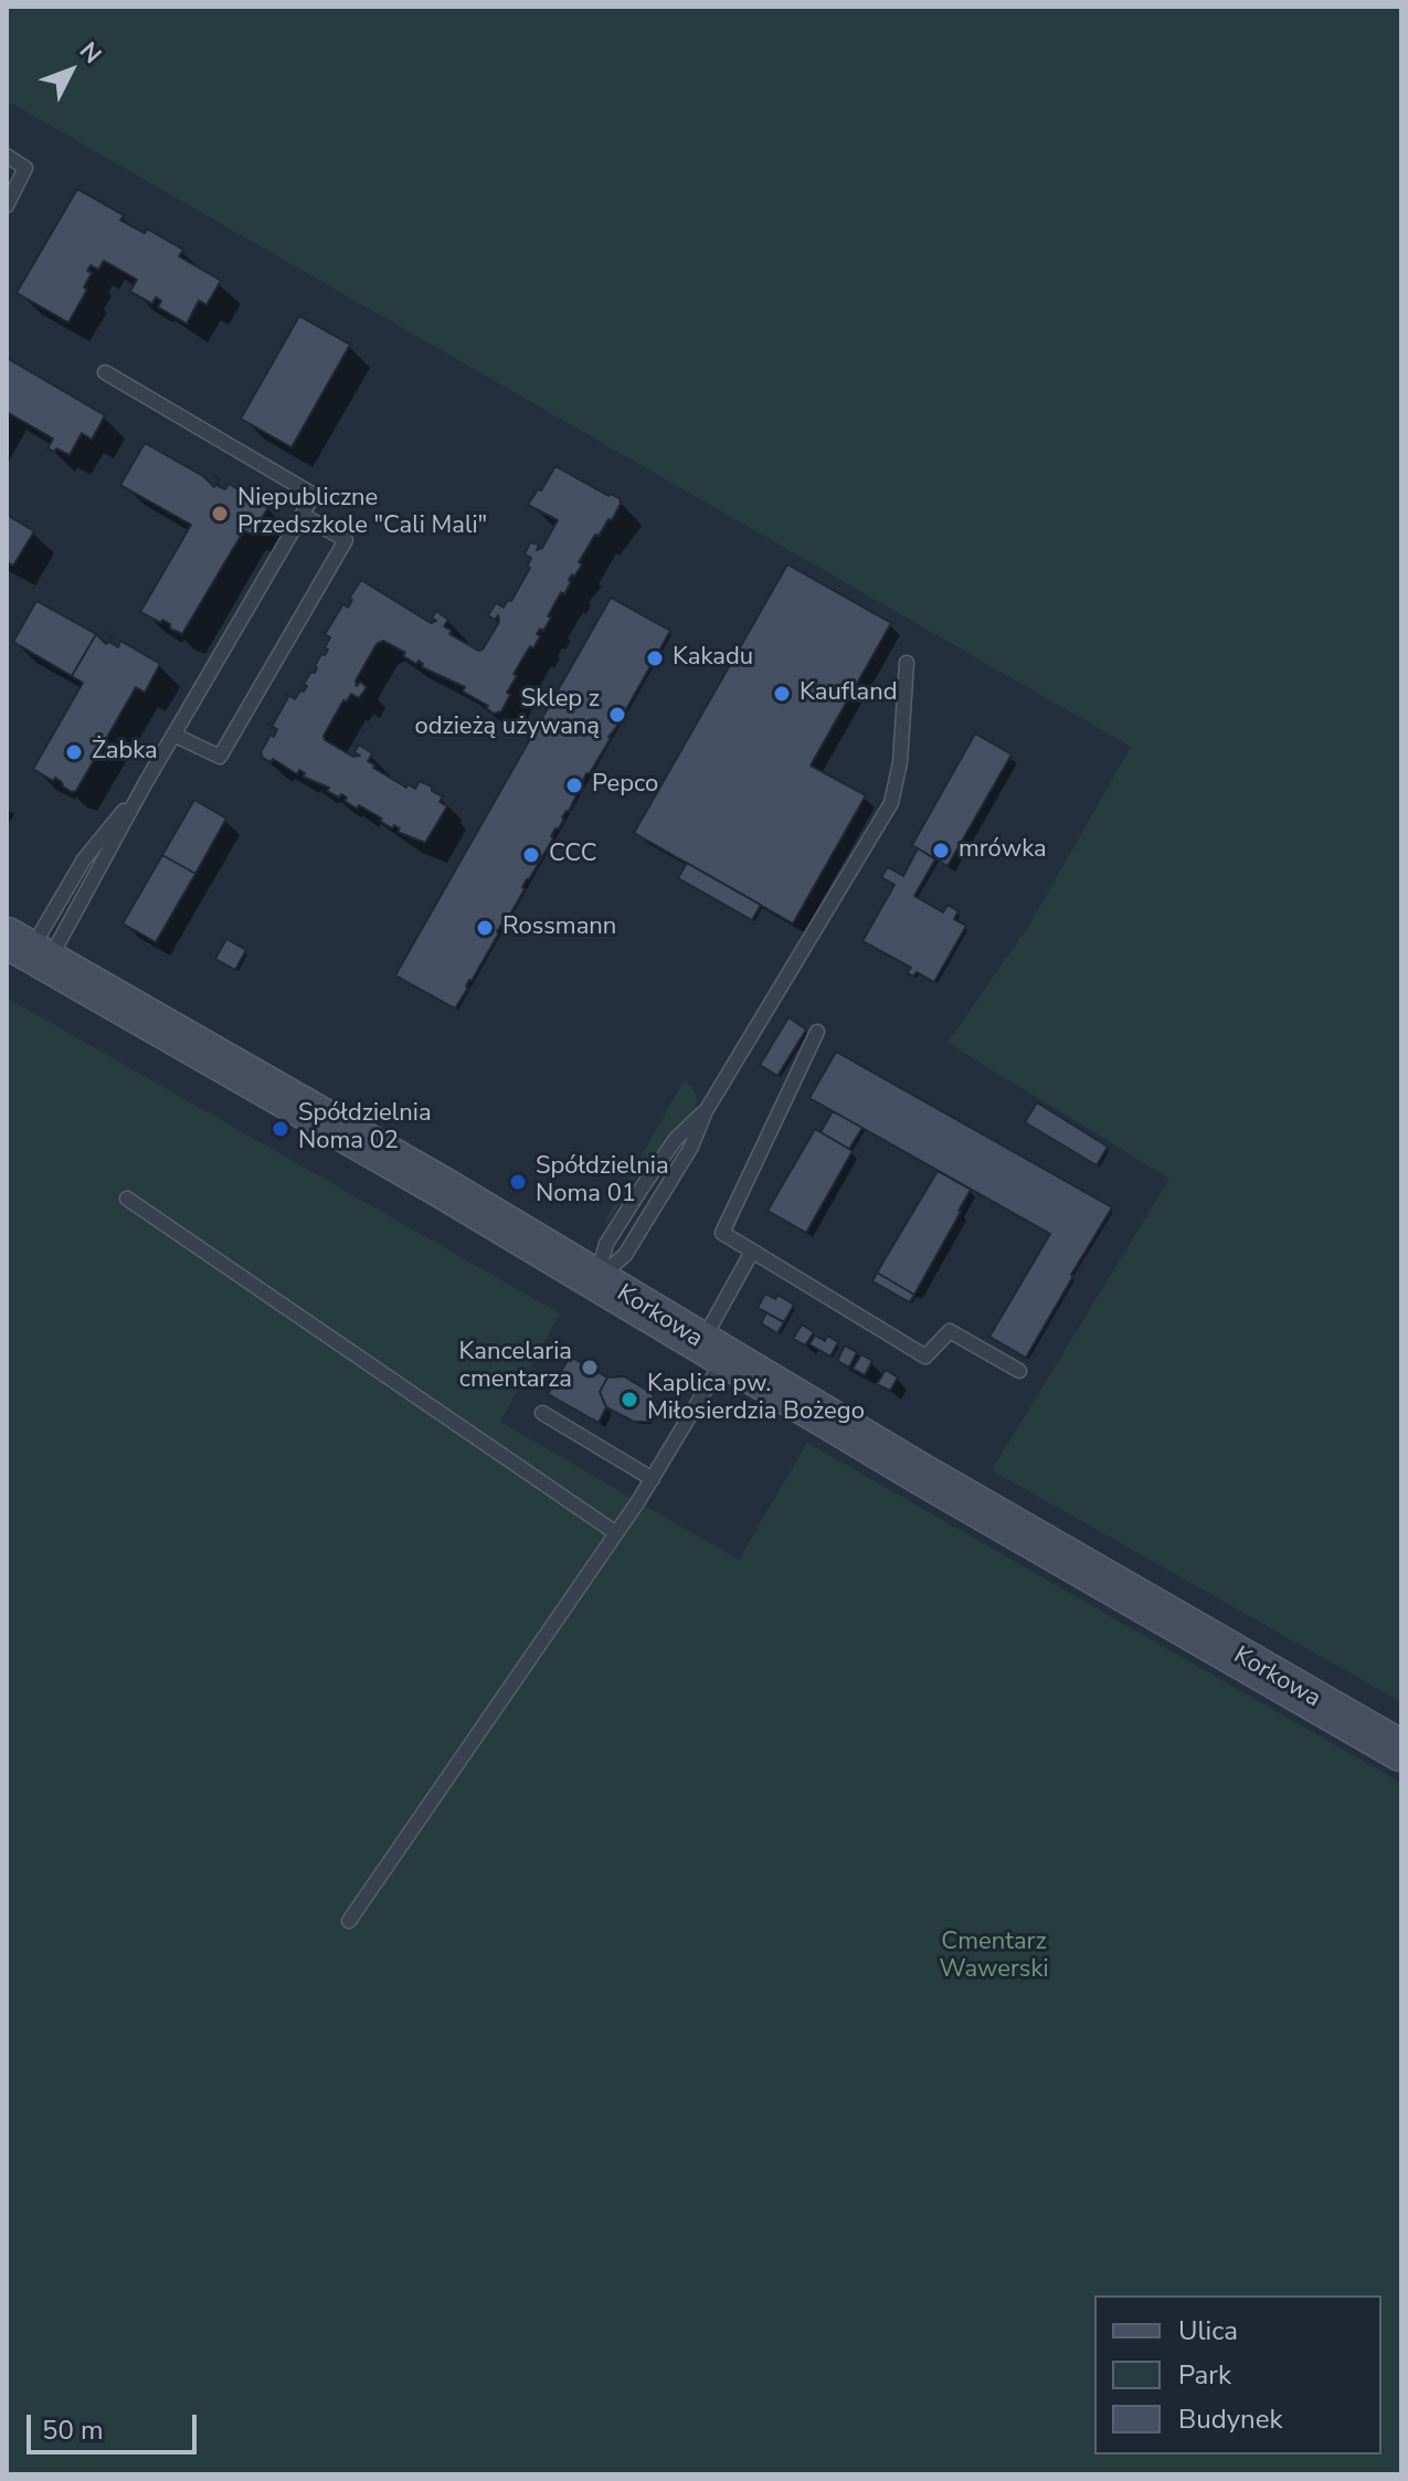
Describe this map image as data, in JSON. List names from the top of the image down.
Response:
{
  "streets": {
    "street": ["Korkowa"]
  },
  "parks": ["Cmentarz Wawerski"],
  "places": [
    "Niepubliczne Przedszkole \"Cali Mali\"",
    "Kakadu",
    "Kaufland",
    "Sklep z odzieżą używaną",
    "Żabka",
    "Pepco",
    "mrówka",
    "CCC",
    "Rossmann",
    "Spółdzielnia Noma 02",
    "Spółdzielnia Noma 01",
    "Kancelaria cmentarza",
    "Kaplica pw. Miłosierdzia Bożego"
  ],
  "legend": ["Ulica", "Park", "Budynek"],
  "scale_bar": "50 m",
  "north": "top right"
}
